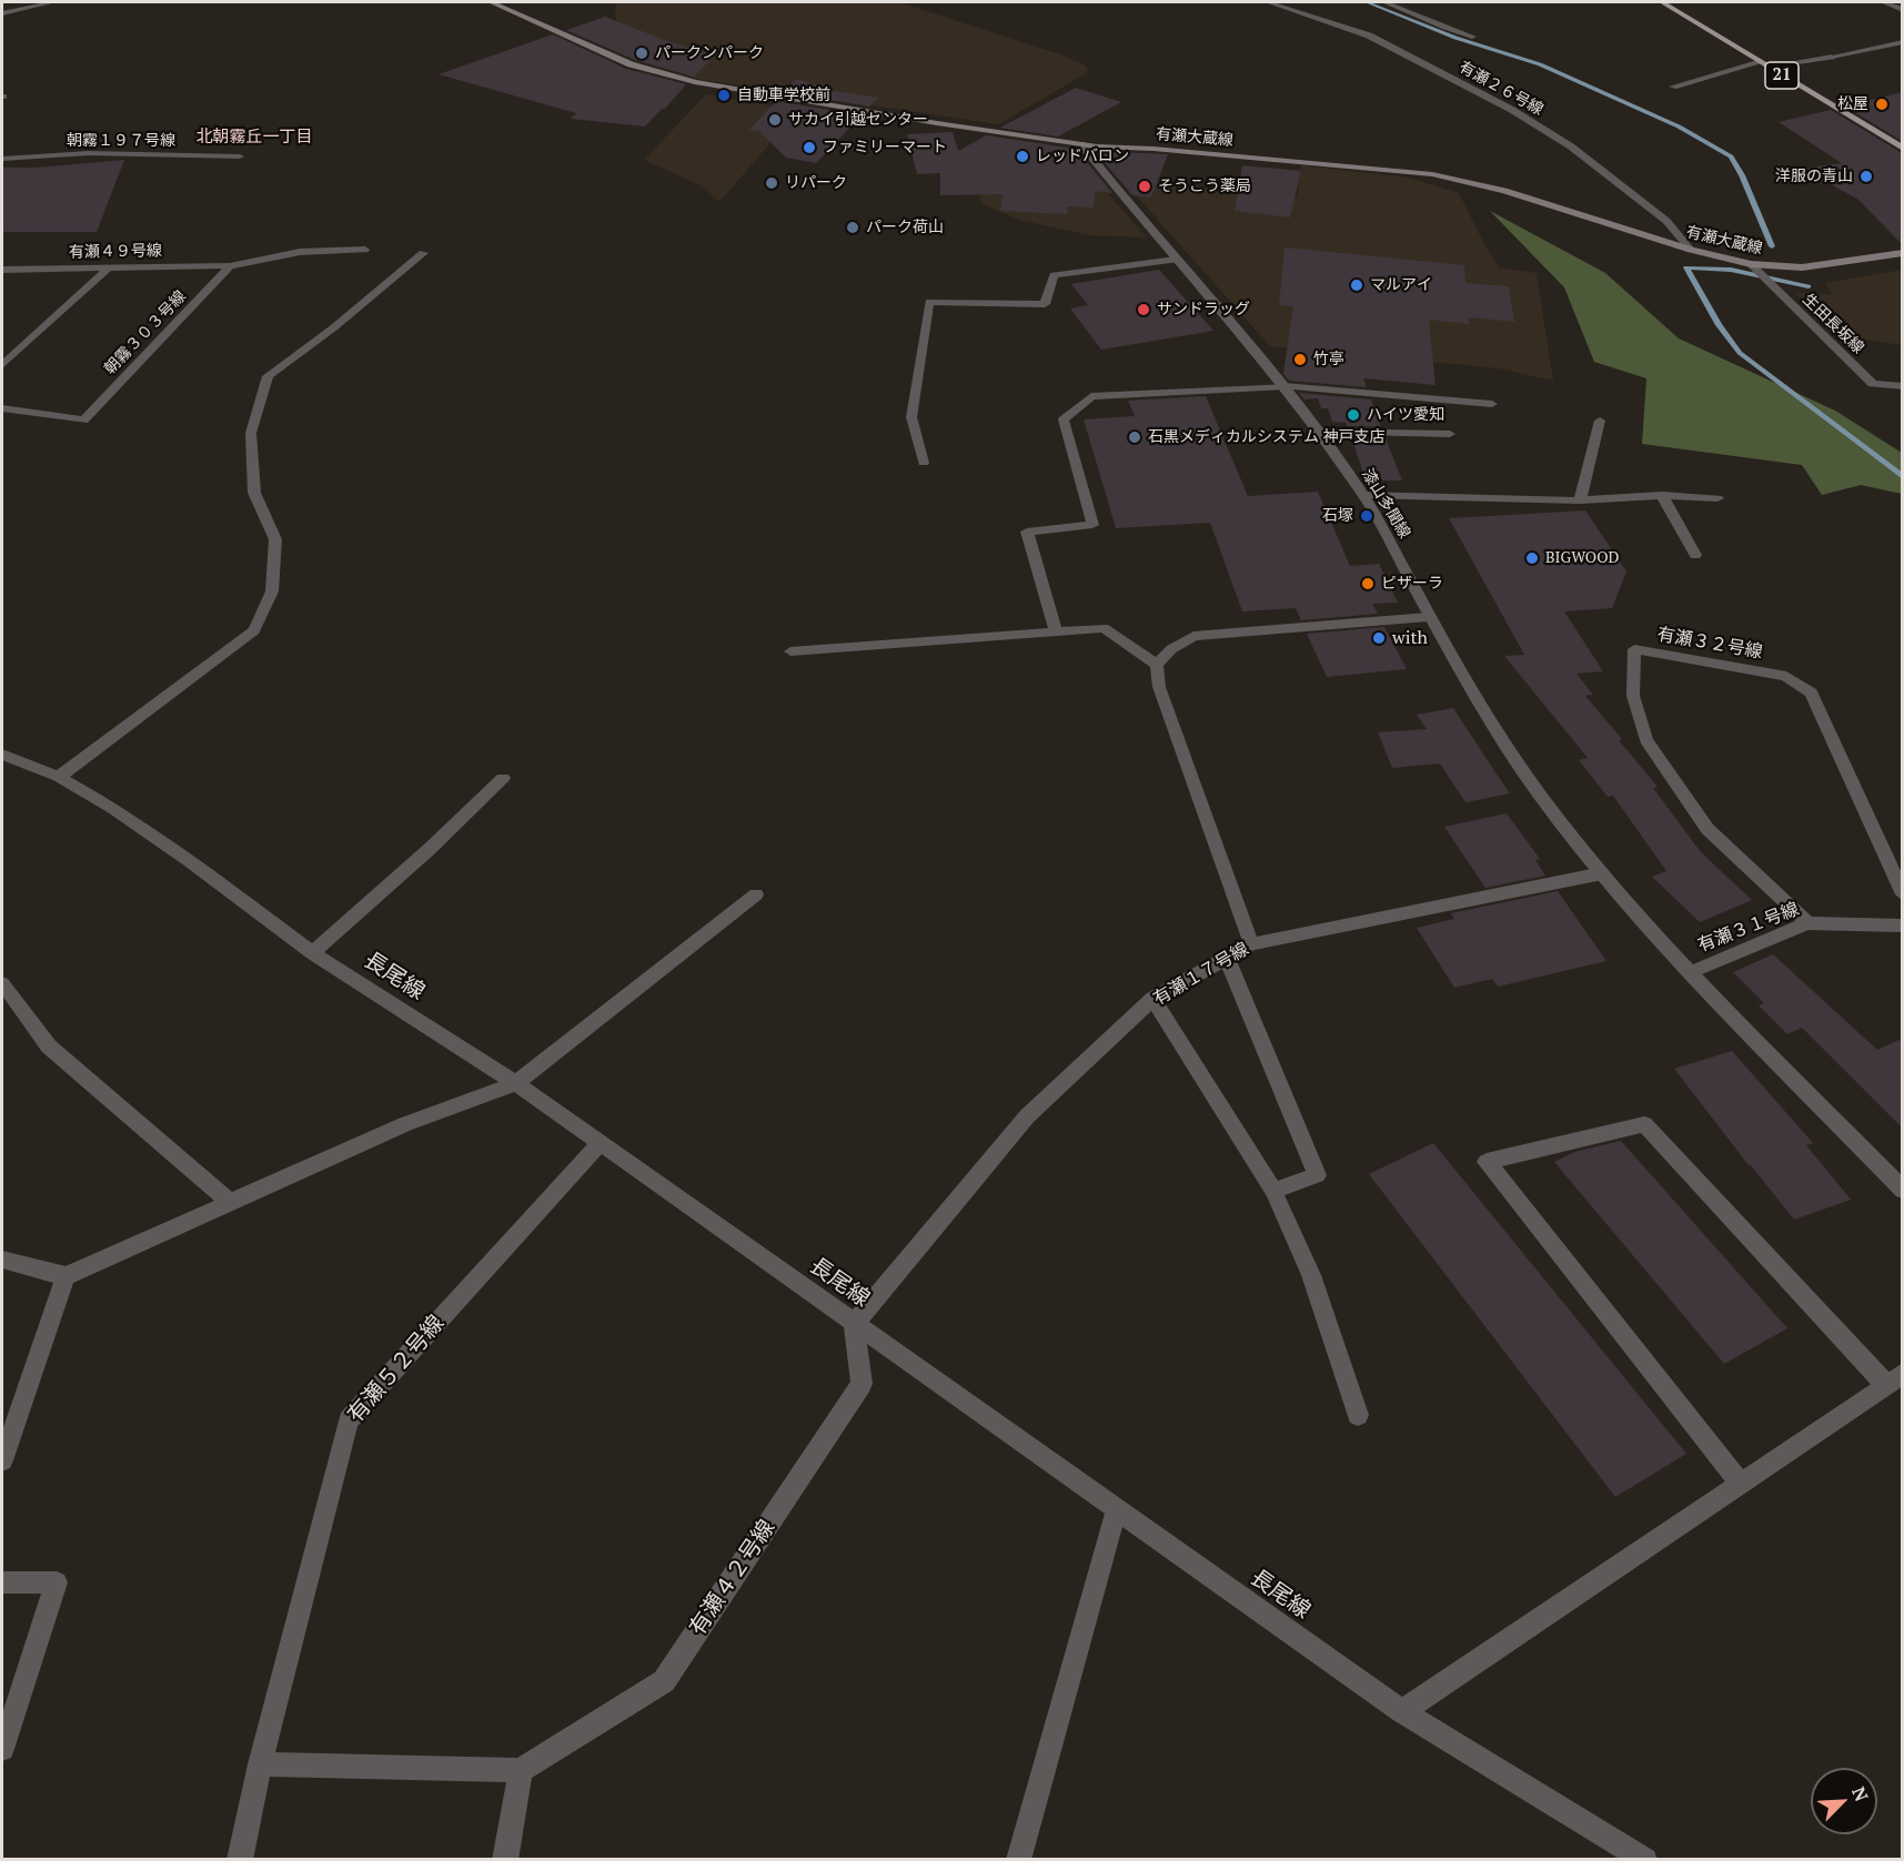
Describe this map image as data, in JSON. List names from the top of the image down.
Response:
{
  "streets": {
    "main road": ["21", "有瀬大蔵線"],
    "street": [
      "有瀬２６号線",
      "朝霧１９７号線",
      "有瀬４９号線",
      "生田長坂線",
      "朝霧３０３号線",
      "漆山多聞線",
      "有瀬３２号線",
      "有瀬３１号線",
      "有瀬１７号線",
      "長尾線",
      "有瀬５２号線",
      "有瀬４２号線"
    ]
  },
  "crossings": [
    ["有瀬２６号線", "有瀬大蔵線"],
    ["有瀬大蔵線", "生田長坂線"],
    ["有瀬大蔵線", "漆山多聞線"],
    ["有瀬４９号線", "朝霧３０３号線"],
    ["漆山多聞線", "有瀬３１号線"],
    ["漆山多聞線", "有瀬１７号線"],
    ["有瀬３２号線", "有瀬３１号線"],
    ["有瀬１７号線", "長尾線"],
    ["有瀬１７号線", "有瀬４２号線"],
    ["長尾線", "有瀬５２号線"],
    ["長尾線", "有瀬４２号線"]
  ],
  "districts": ["北朝霧丘一丁目"],
  "places": [
    "パークンパーク",
    "自動車学校前",
    "松屋",
    "サカイ引越センター",
    "ファミリーマート",
    "レッドバロン",
    "洋服の青山",
    "リパーク",
    "そうこう薬局",
    "パーク荷山",
    "マルアイ",
    "サンドラッグ",
    "竹亭",
    "ハイツ愛知",
    "石黒メディカルシステム 神戸支店",
    "石塚",
    "BIGWOOD",
    "ピザーラ",
    "with"
  ],
  "north": "top right"
}
